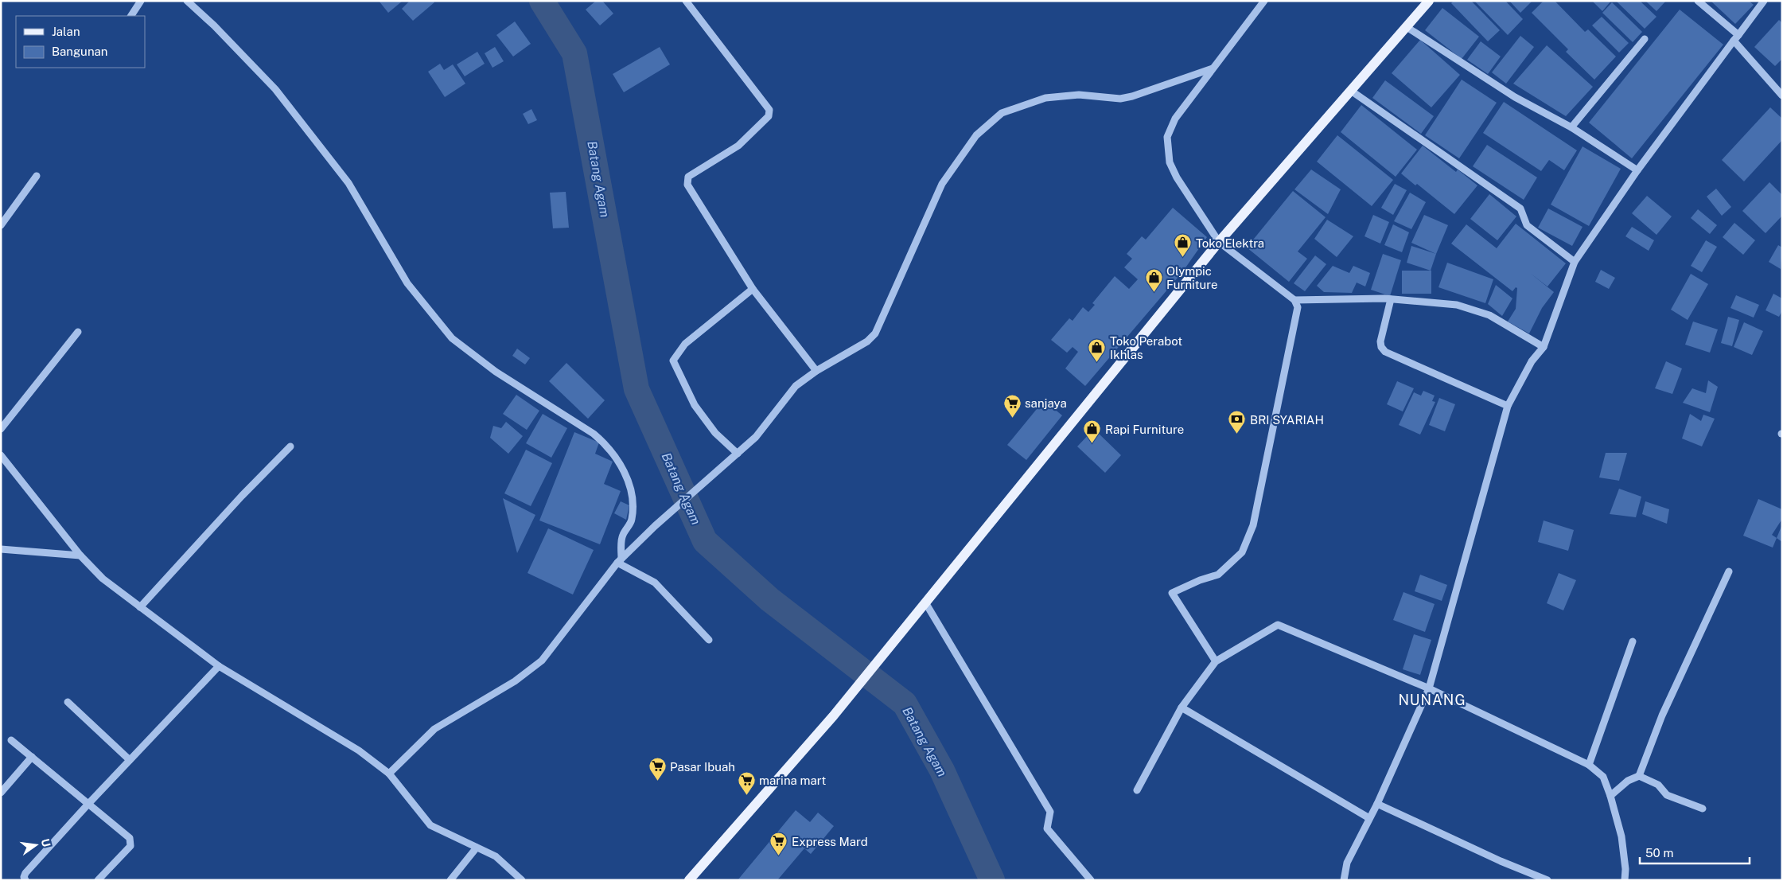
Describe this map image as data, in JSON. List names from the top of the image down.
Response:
{
  "districts": ["NUNANG"],
  "water": ["Batang Agam"],
  "places": {
    "shop": [
      "Toko Elektra",
      "Olympic Furniture",
      "Toko Perabot Ikhlas",
      "Rapi Furniture"
    ],
    "supermarket": [
      "sanjaya",
      "Pasar Ibuah",
      "marina mart",
      "Express Mard"
    ],
    "bank": ["BRI SYARIAH"]
  },
  "legend": ["Jalan", "Bangunan"],
  "scale_bar": "50 m",
  "north": "right"
}
